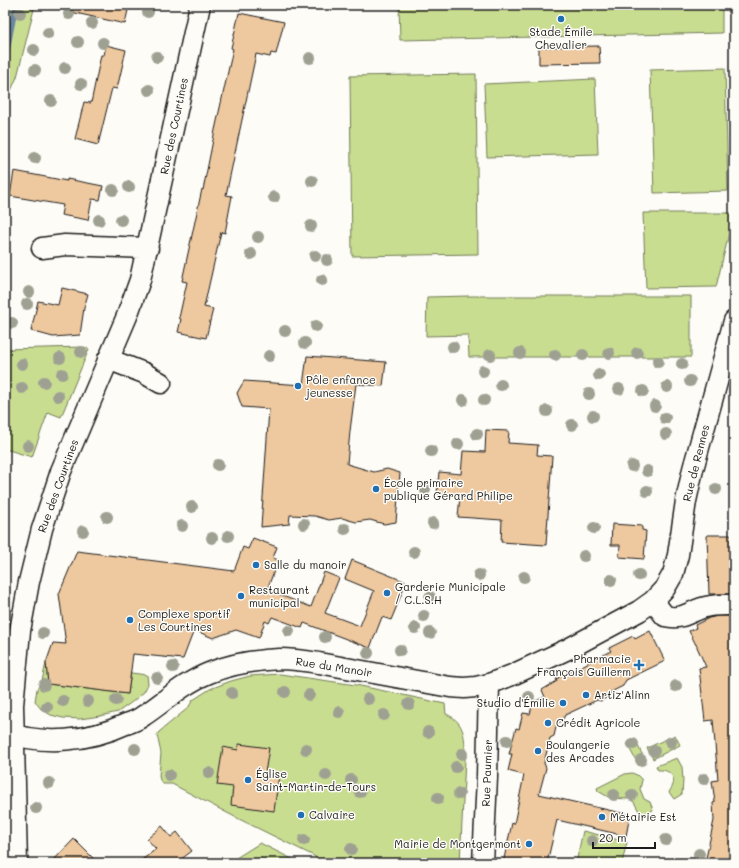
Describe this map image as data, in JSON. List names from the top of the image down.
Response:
{
  "streets": {
    "street": [
      "Rue des Courtines",
      "Rue de Rennes",
      "Rue du Manoir",
      "Rue Paumier"
    ]
  },
  "crossings": [
    ["Rue des Courtines", "Rue du Manoir"],
    ["Rue de Rennes", "Rue du Manoir"],
    ["Rue du Manoir", "Rue Paumier"]
  ],
  "places": {
    "other": [
      "Stade Émile Chevalier",
      "Pôle enfance jeunesse",
      "École primaire publique Gérard Philipe",
      "Salle du manoir",
      "Garderie Municipale / C.L.S.H",
      "Restaurant municipal",
      "Complexe sportif Les Courtines",
      "Artiz'Alinn",
      "Studio d'Émilie",
      "Crédit Agricole",
      "Boulangerie des Arcades",
      "Église Saint-Martin-de-Tours",
      "Calvaire",
      "Métairie Est",
      "Mairie de Montgermont"
    ],
    "health": ["Pharmacie François Guillerm"]
  },
  "scale_bar": "20 m"
}
